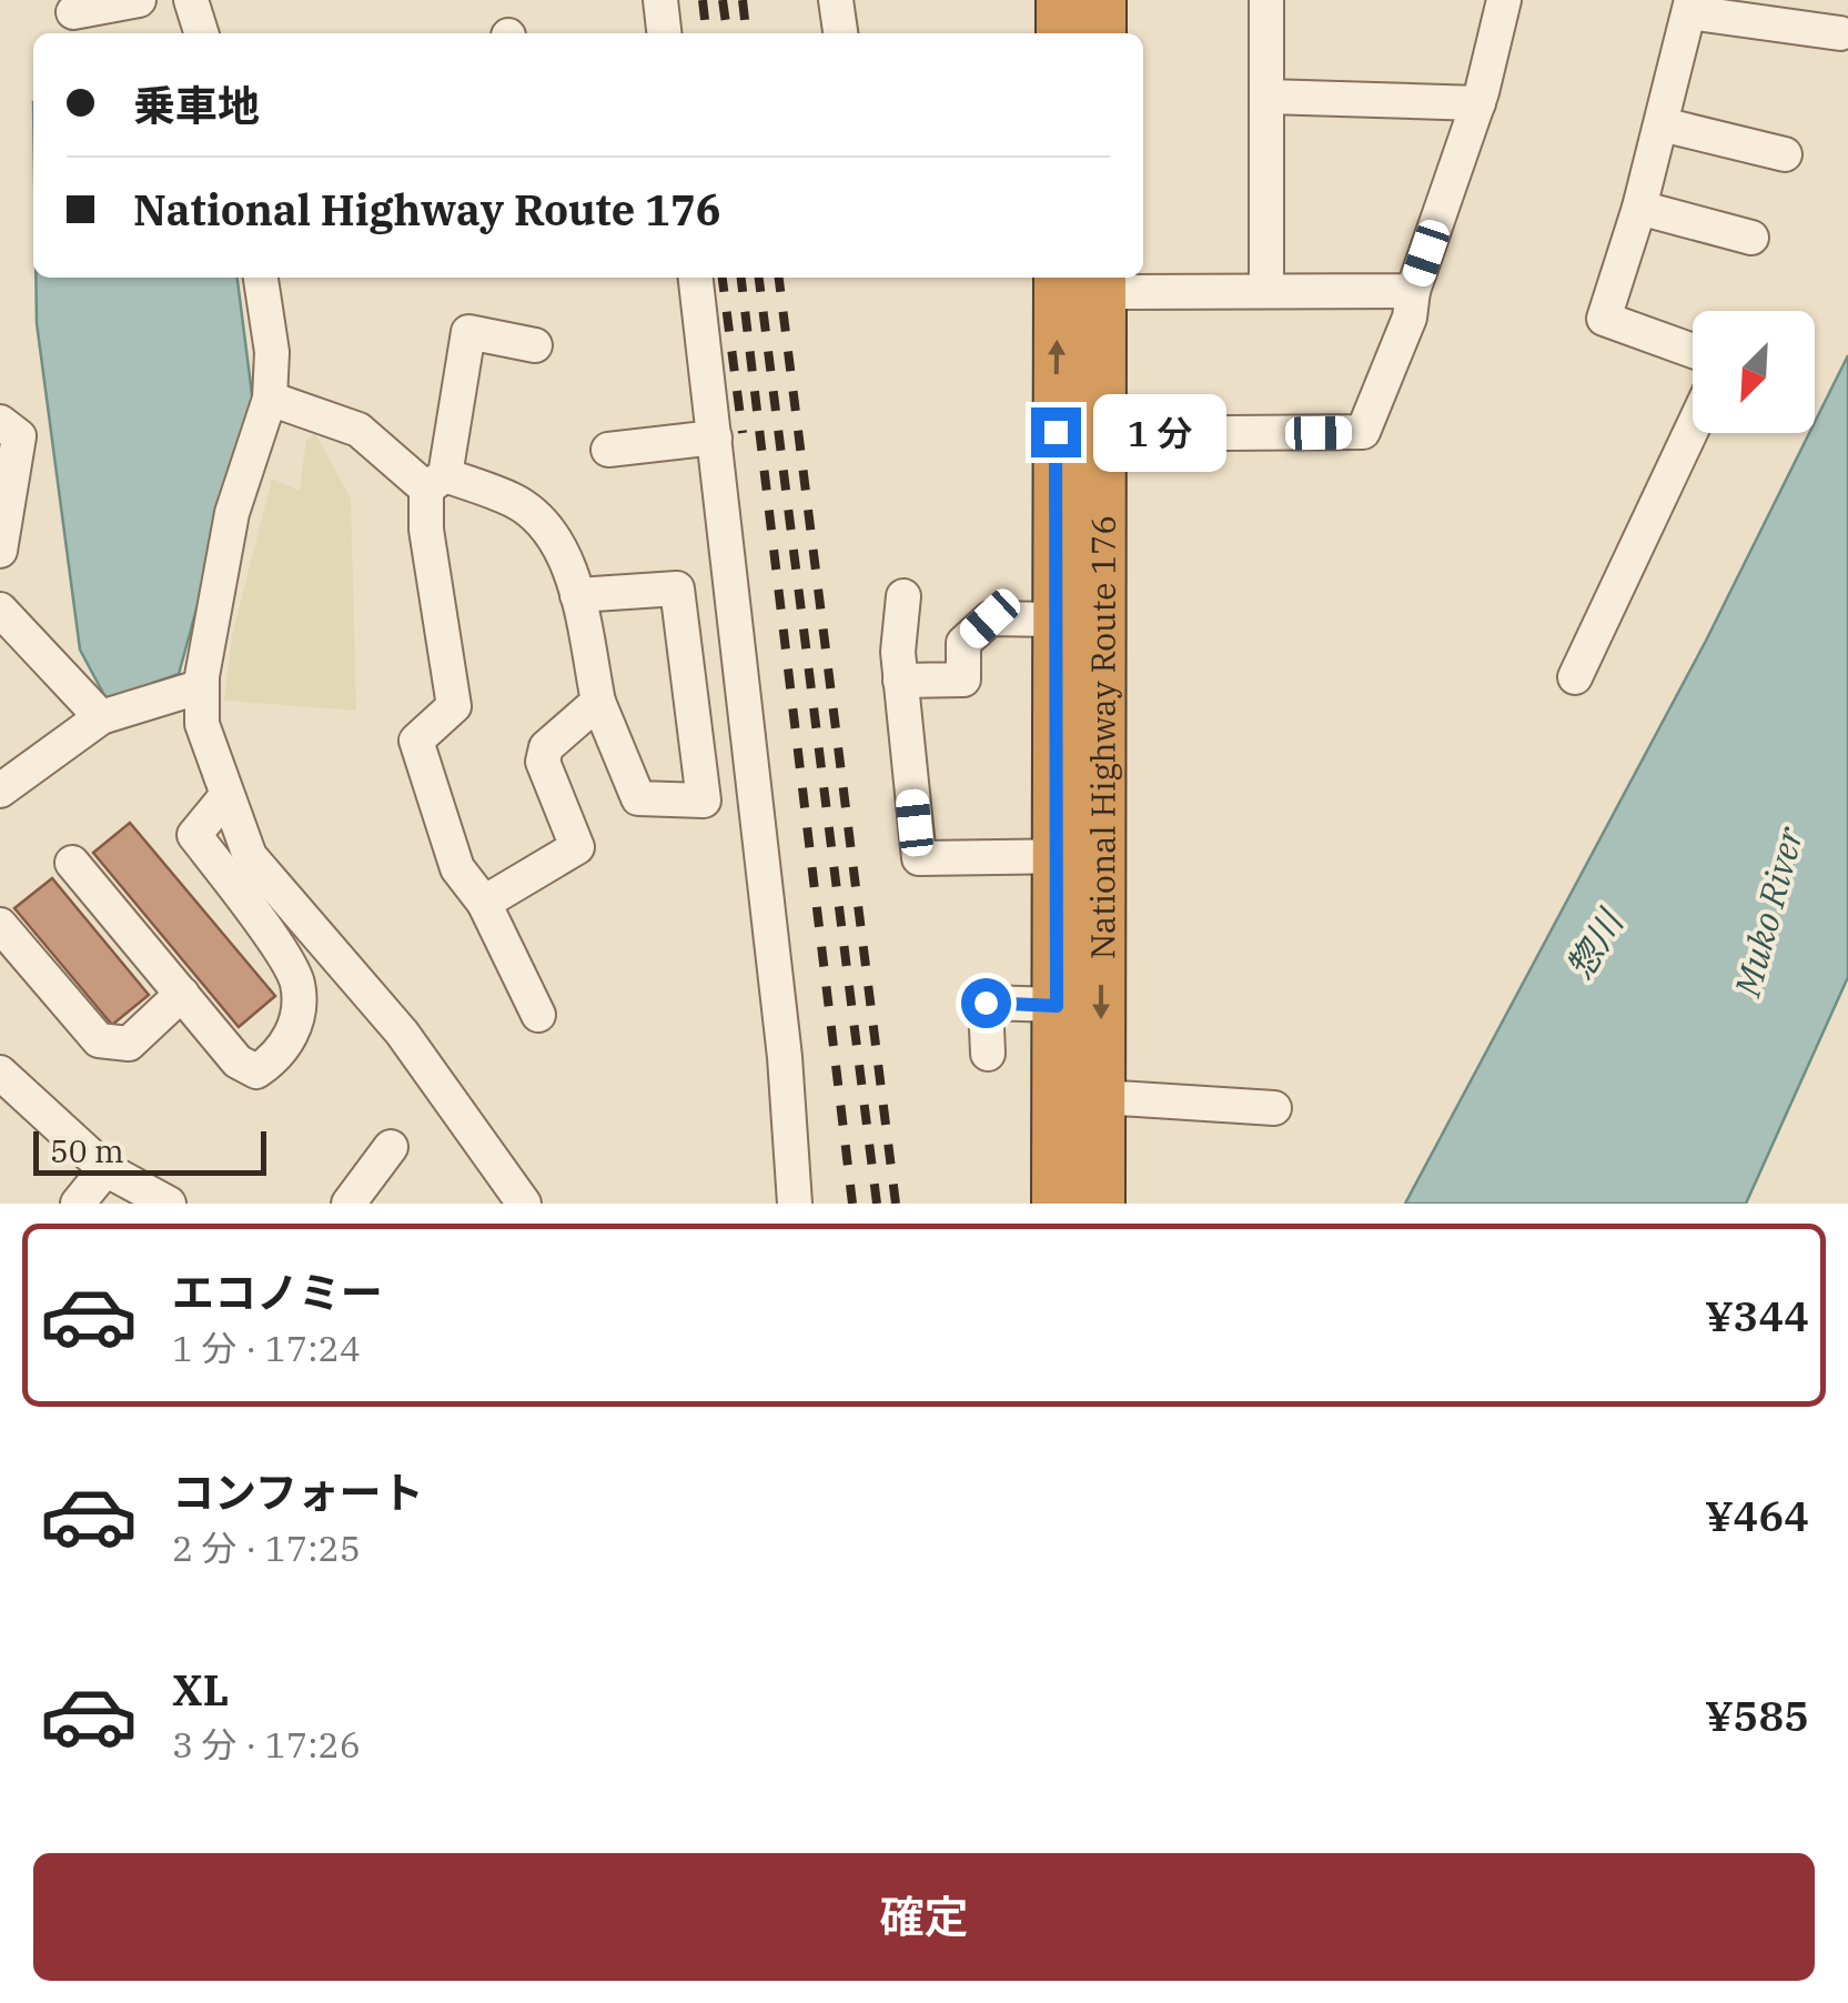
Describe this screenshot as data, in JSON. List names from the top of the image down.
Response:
{
  "streets": {
    "highway": ["National Highway Route 176"]
  },
  "water": ["Muko River", "惣川"],
  "scale_bar": "50 m",
  "north": "bottom left",
  "page": {
    "banner": ["乗車地", "National Highway Route 176"],
    "bubble": "1 分",
    "scale": "50 m",
    "list": [
      {
        "name": "エコノミー",
        "note": "1 分 · 17:24",
        "value": "¥344"
      },
      {
        "name": "コンフォート",
        "note": "2 分 · 17:25",
        "value": "¥464"
      },
      {
        "name": "XL",
        "note": "3 分 · 17:26",
        "value": "¥585"
      }
    ],
    "buttons": "確定"
  }
}
